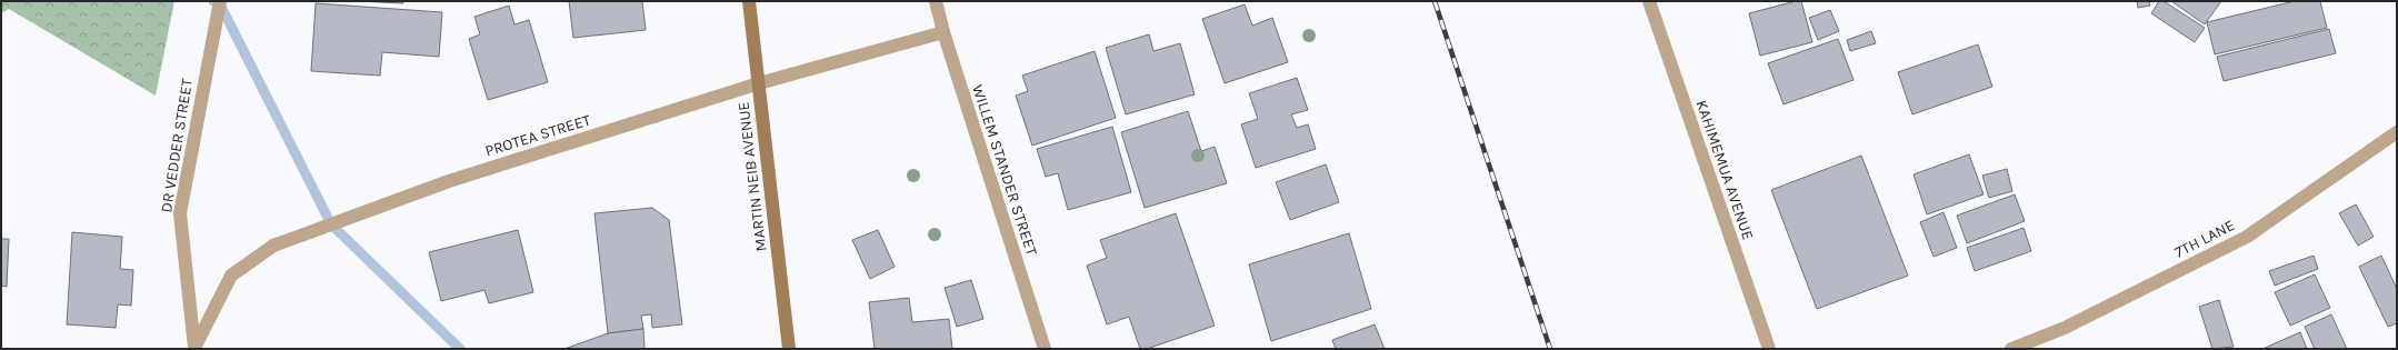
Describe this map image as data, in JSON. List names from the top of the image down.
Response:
{
  "streets": {
    "main road": ["MARTIN NEIB AVENUE"],
    "street": [
      "PROTEA STREET",
      "DR VEDDER STREET",
      "WILLEM STANDER STREET",
      "KAHIMEMUA AVENUE",
      "7TH LANE"
    ]
  },
  "crossings": [
    ["PROTEA STREET", "DR VEDDER STREET"],
    ["PROTEA STREET", "WILLEM STANDER STREET"],
    ["PROTEA STREET", "MARTIN NEIB AVENUE"]
  ]
}
